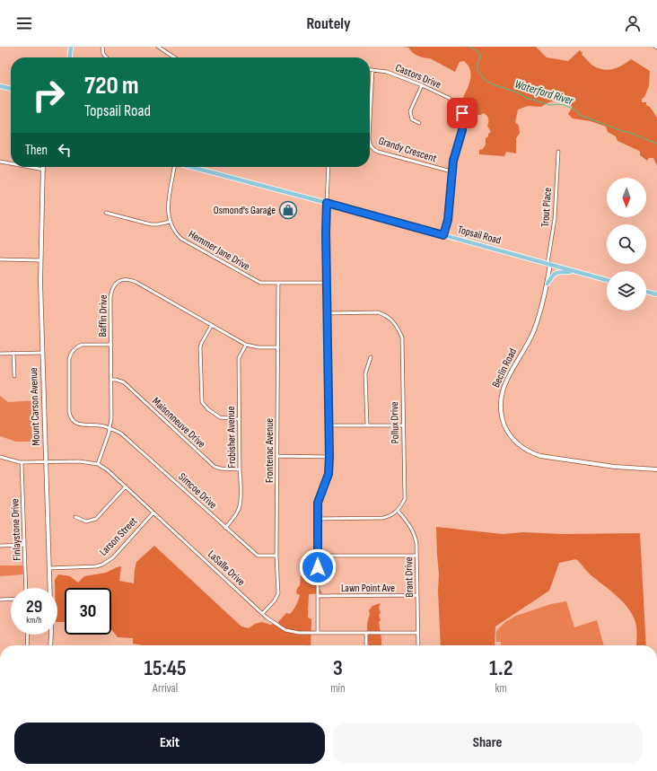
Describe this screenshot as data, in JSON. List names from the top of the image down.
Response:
{
  "streets": {
    "main road": ["Topsail Road", "Beclin Road", "Mount Carson Avenue"],
    "street": [
      "Castors Drive",
      "Grandy Crescent",
      "Trout Place",
      "Hemmer Jane Drive",
      "Baffin Drive",
      "Maisonneuve Drive",
      "Pollux Drive",
      "Frobisher Avenue",
      "Frontenac Avenue",
      "Simcoe Drive",
      "Finlaystone Drive",
      "Larson Street",
      "LaSalle Drive",
      "Brant Drive",
      "Lawn Point Ave"
    ]
  },
  "crossings": [
    ["Castors Drive", "Grandy Crescent"],
    ["Castors Drive", "Topsail Road"],
    ["Trout Place", "Topsail Road"],
    ["Trout Place", "Beclin Road"],
    ["Topsail Road", "Beclin Road"],
    ["Hemmer Jane Drive", "Frontenac Avenue"],
    ["Baffin Drive", "Maisonneuve Drive"],
    ["Baffin Drive", "Frobisher Avenue"],
    ["Baffin Drive", "Frontenac Avenue"],
    ["Baffin Drive", "Simcoe Drive"],
    ["Baffin Drive", "LaSalle Drive"],
    ["Mount Carson Avenue", "Larson Street"],
    ["Mount Carson Avenue", "LaSalle Drive"],
    ["Maisonneuve Drive", "Frobisher Avenue"],
    ["Pollux Drive", "Brant Drive"],
    ["Frobisher Avenue", "Simcoe Drive"],
    ["Frontenac Avenue", "Simcoe Drive"],
    ["Frontenac Avenue", "LaSalle Drive"],
    ["Finlaystone Drive", "LaSalle Drive"],
    ["Larson Street", "LaSalle Drive"],
    ["LaSalle Drive", "Brant Drive"],
    ["Brant Drive", "Lawn Point Ave"]
  ],
  "water": ["Waterford River"],
  "places": {
    "shop": ["Osmond's Garage"]
  },
  "north": "bottom",
  "page": {
    "header": "Routely",
    "turn": ["720 m", "Topsail Road"],
    "then": "Then",
    "speed": "29 km/h",
    "limit": "30",
    "eta": [
      "15:45",
      "Arrival",
      "3",
      "min",
      "1.2",
      "km"
    ],
    "buttons": ["Exit", "Share"]
  }
}
